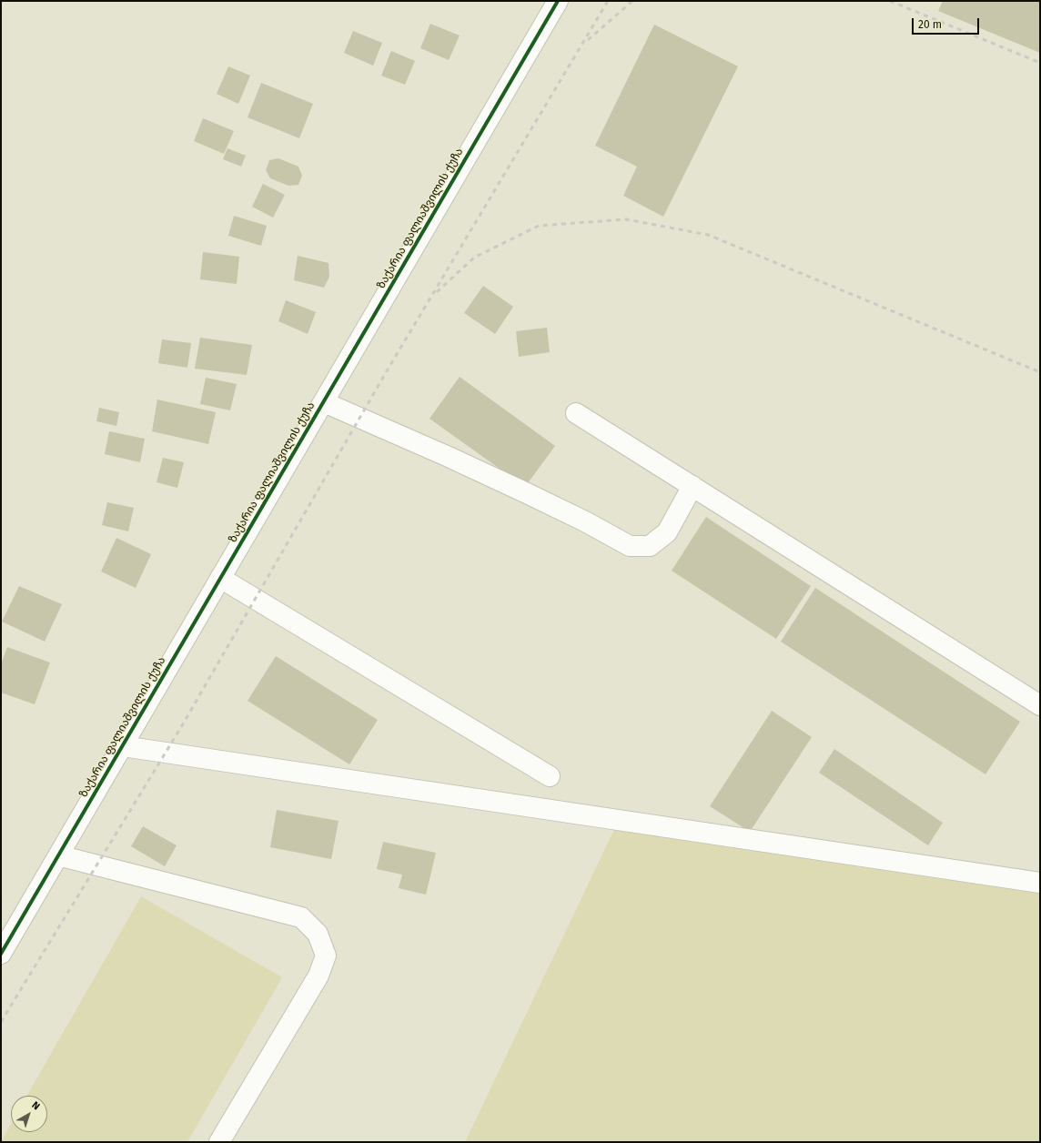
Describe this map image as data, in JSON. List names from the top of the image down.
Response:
{
  "streets": {
    "street": ["ზაქარია ფალიაშვილის ქუჩა"]
  },
  "scale_bar": "20 m",
  "north": "top right"
}
